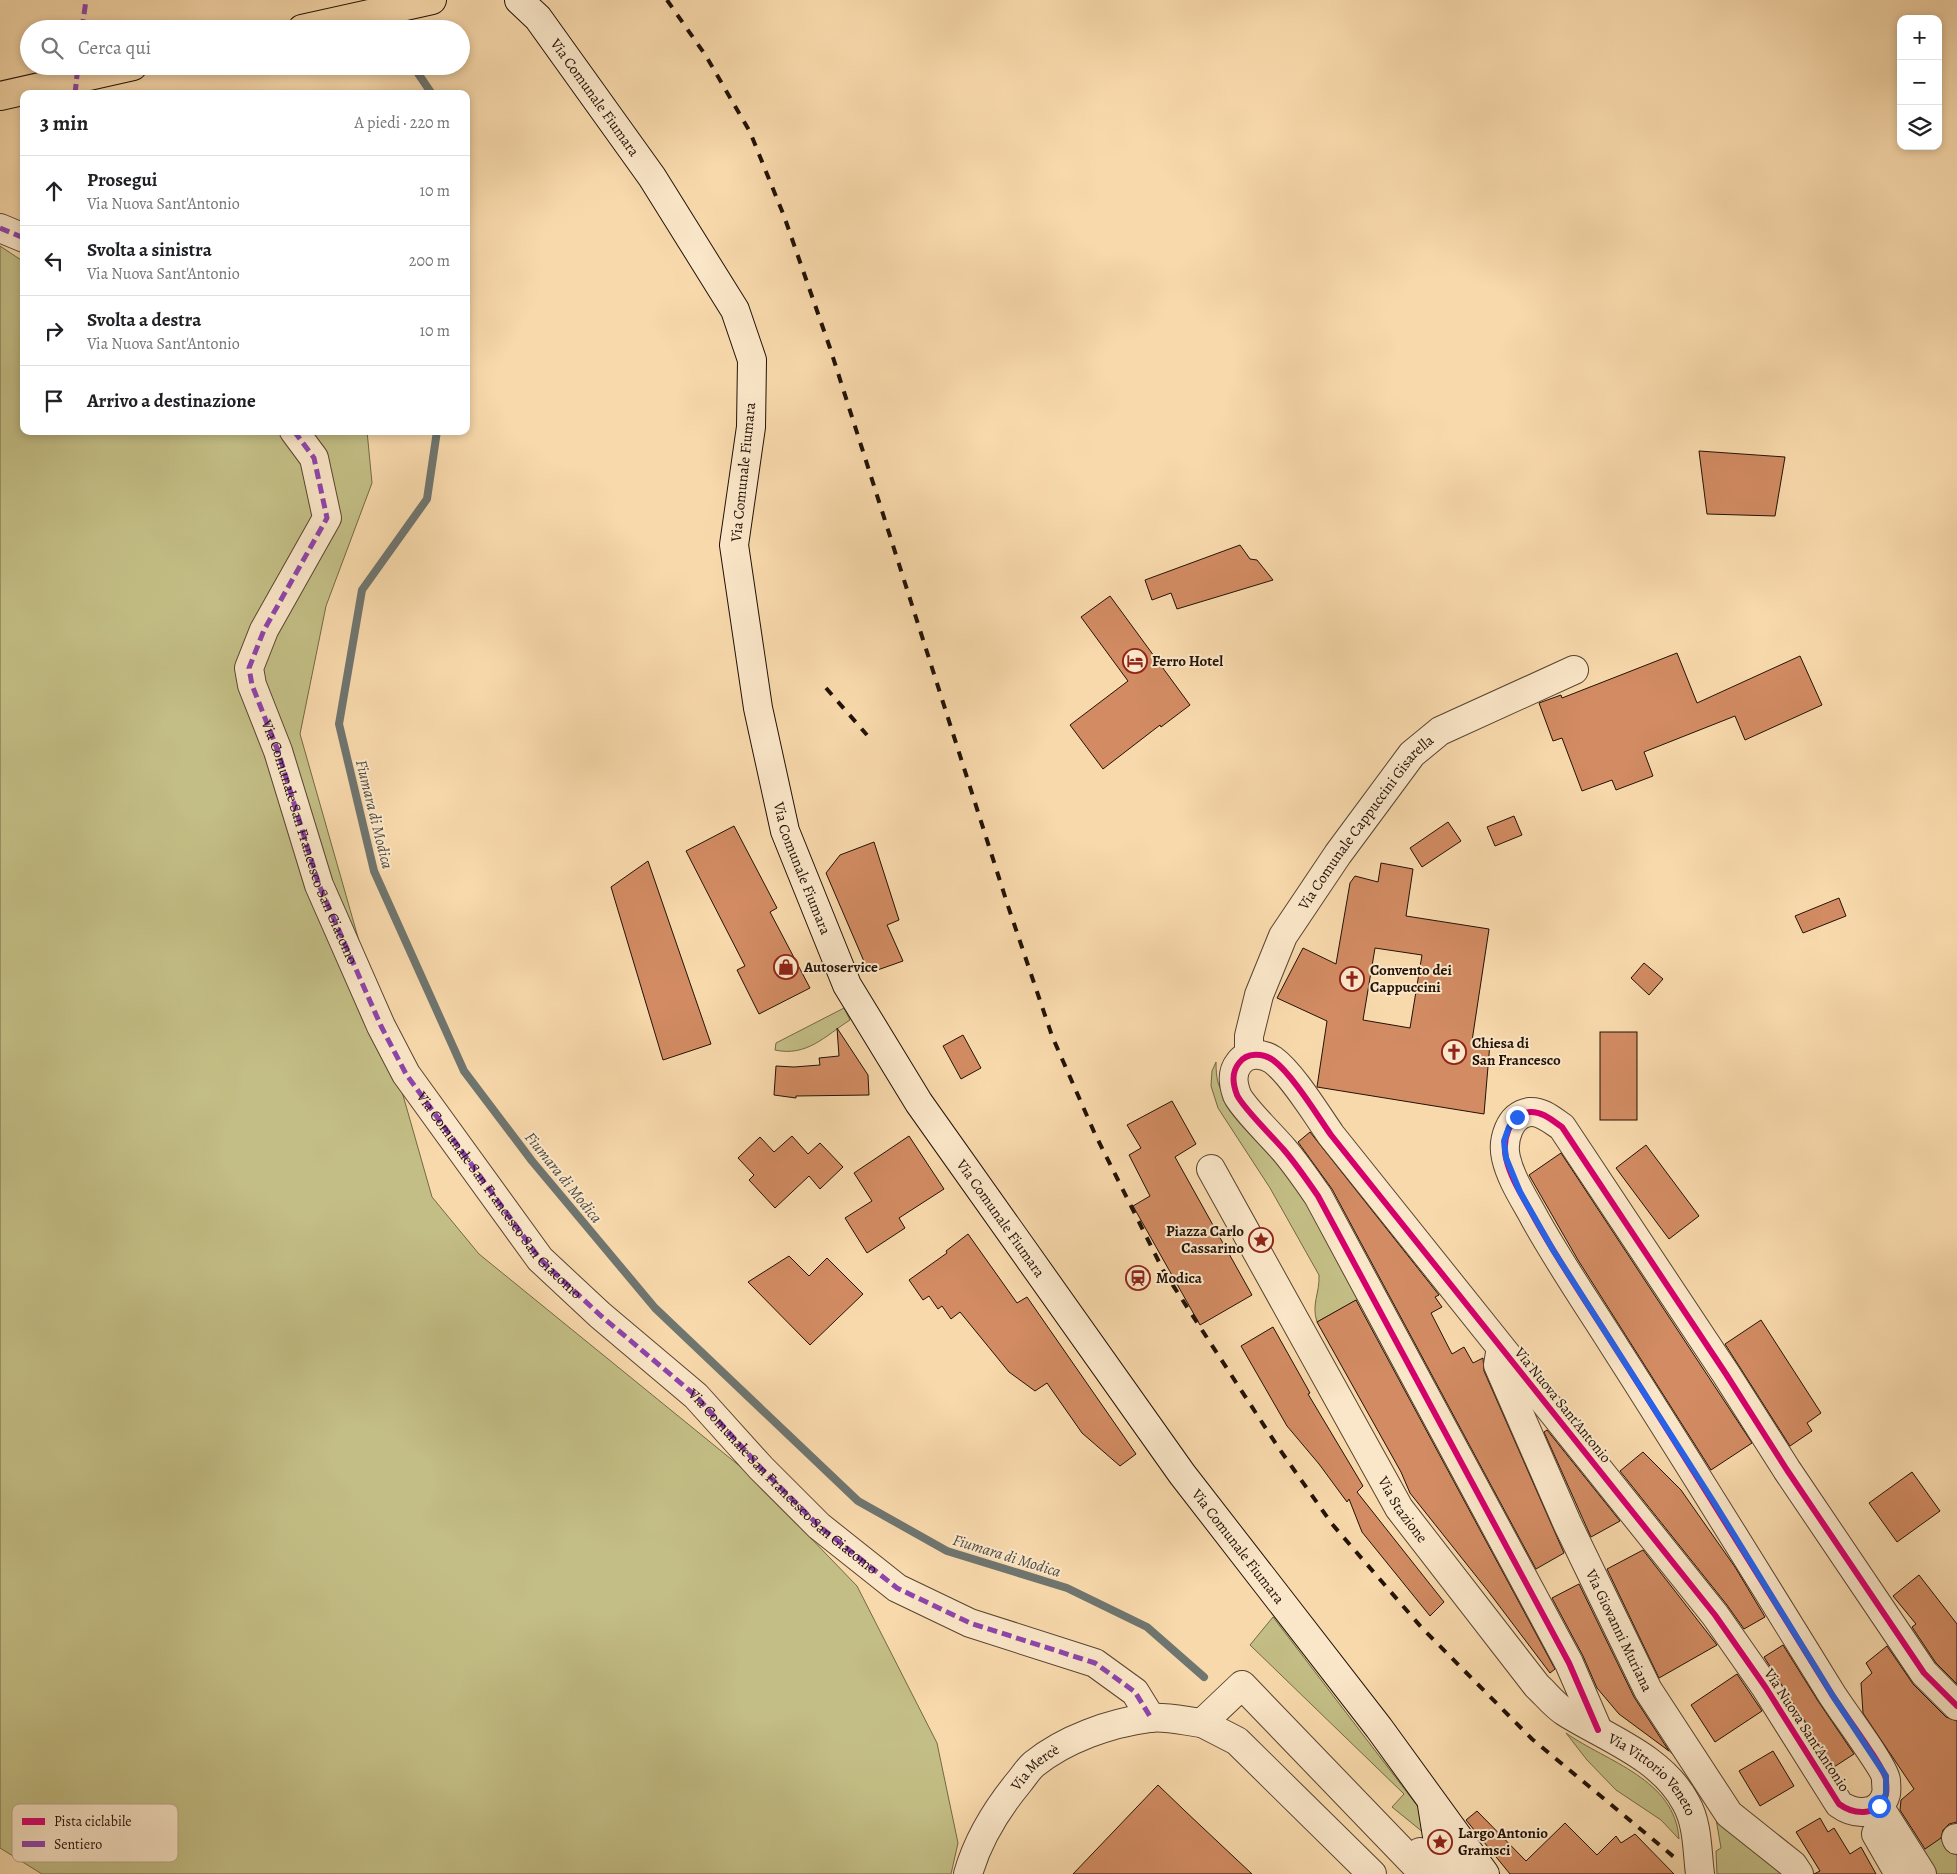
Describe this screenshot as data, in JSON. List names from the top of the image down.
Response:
{
  "streets": {
    "street": [
      "Via Comunale Fiumara",
      "Via Comunale Cappuccini Gisarella",
      "Via Comunale San Francesco San Giacomo",
      "Via Nuova Sant'Antonio",
      "Via Stazione",
      "Via Giovanni Muriana",
      "Via Mercè",
      "Via Vittorio Veneto"
    ]
  },
  "crossings": [
    ["Via Comunale Cappuccini Gisarella", "Via Nuova Sant'Antonio"],
    ["Via Comunale San Francesco San Giacomo", "Via Mercè"],
    ["Via Nuova Sant'Antonio", "Via Giovanni Muriana"],
    ["Via Stazione", "Via Vittorio Veneto"]
  ],
  "water": ["Fiumara di Modica"],
  "places": {
    "hotel": ["Ferro Hotel"],
    "shop": ["Autoservice"],
    "church": ["Convento dei Cappuccini", "Chiesa di San Francesco"],
    "place": ["Piazza Carlo Cassarino", "Largo Antonio Gramsci"],
    "station": ["Modica"]
  },
  "legend": ["Pista ciclabile", "Sentiero"],
  "page": {
    "map_buttons": ["+", "−"],
    "search": "Cerca qui",
    "heading": ["3 min", "A piedi · 220 m"],
    "list": [
      ["Prosegui", "Via Nuova Sant'Antonio", "10 m"],
      ["Svolta a sinistra", "Via Nuova Sant'Antonio", "200 m"],
      ["Svolta a destra", "Via Nuova Sant'Antonio", "10 m"],
      "Arrivo a destinazione"
    ]
  }
}
